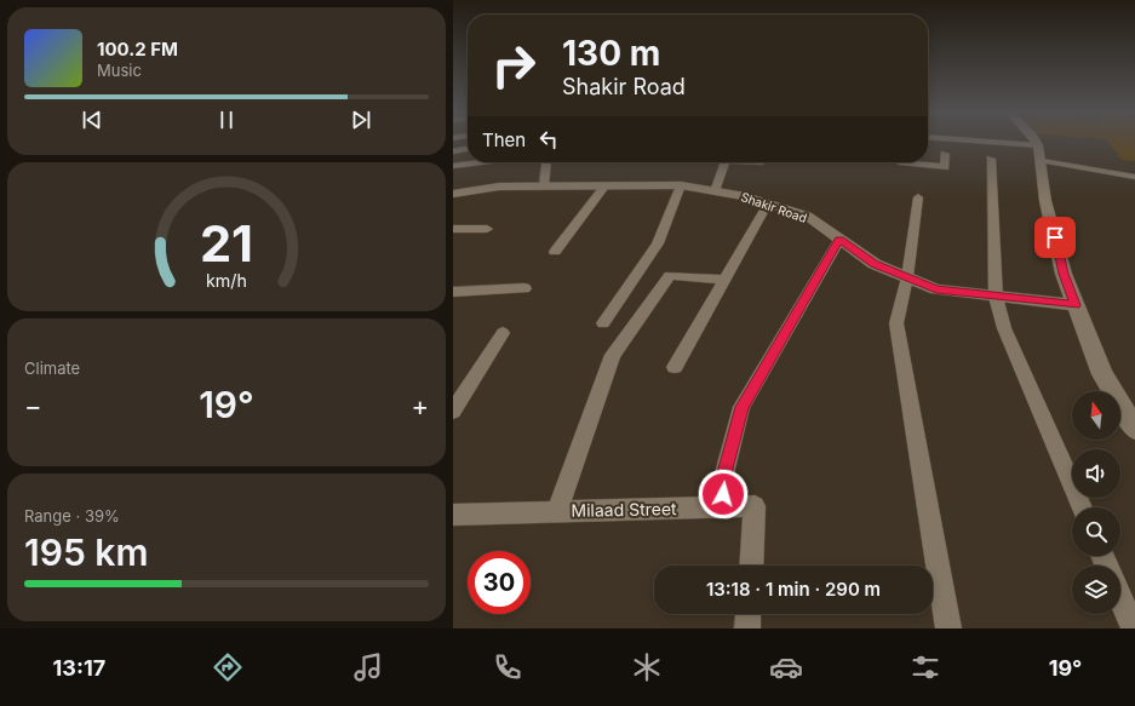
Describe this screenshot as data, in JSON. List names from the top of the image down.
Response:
{
  "streets": {
    "street": ["Shakir Road", "Milaad Street"]
  },
  "north": "top",
  "page": {
    "turn": ["130 m", "Shakir Road"],
    "song": ["100.2 FM", "Music"],
    "then": "Then",
    "tile": [
      "Climate",
      ["Range · 39%", "195 km"]
    ],
    "heat": ["−", "19°", "+"],
    "limit": "30",
    "trip": "13:18 · 1 min · 290 m",
    "tabs": ["13:17", "19°"],
    "gauge": ["21", "km/h"]
  }
}
